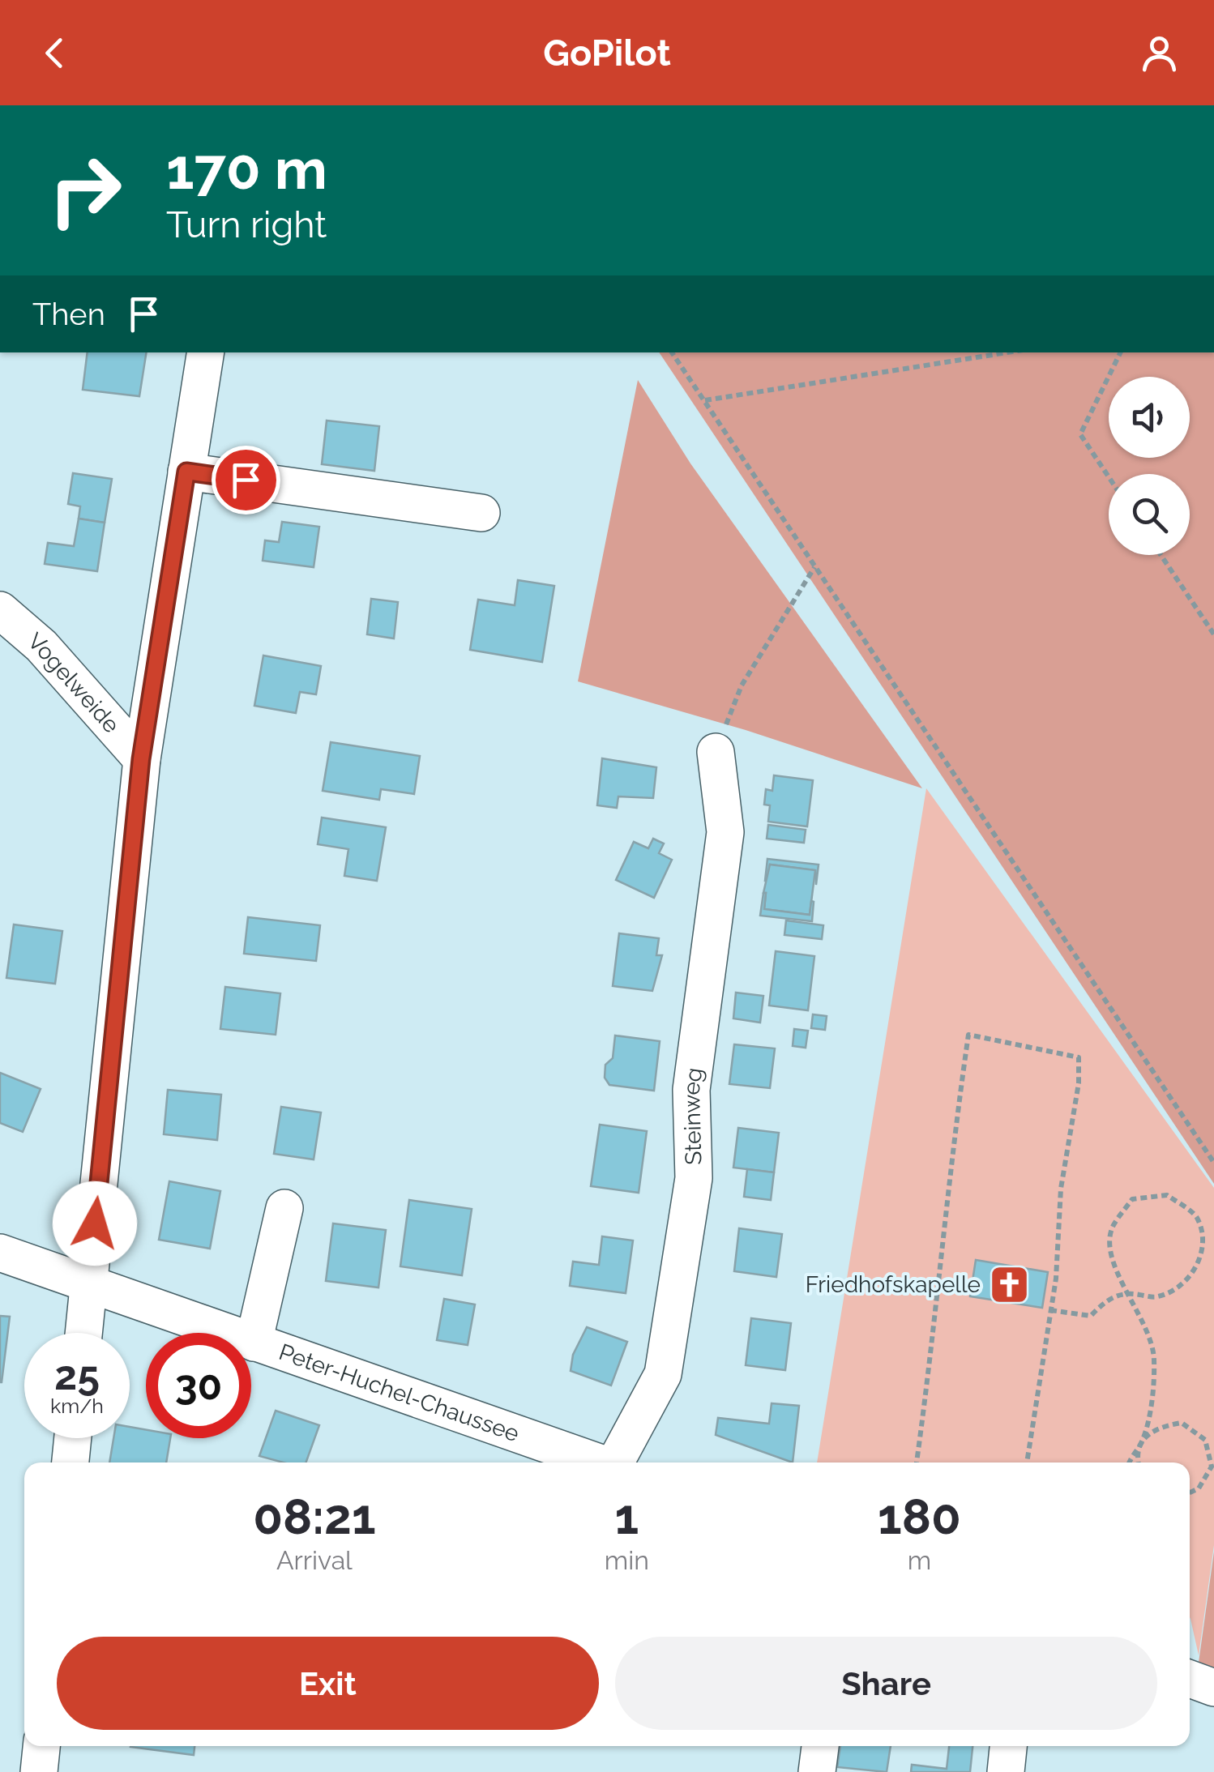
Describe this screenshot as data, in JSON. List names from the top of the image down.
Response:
{
  "streets": {
    "street": ["Vogelweide", "Steinweg", "Peter-Huchel-Chaussee"]
  },
  "places": {
    "church": ["Friedhofskapelle"]
  },
  "page": {
    "header": "GoPilot",
    "turn": ["170 m", "Turn right"],
    "then": "Then",
    "speed": "25 km/h",
    "limit": "30",
    "eta": [
      "08:21",
      "Arrival",
      "1",
      "min",
      "180",
      "m"
    ],
    "buttons": ["Exit", "Share"]
  }
}
